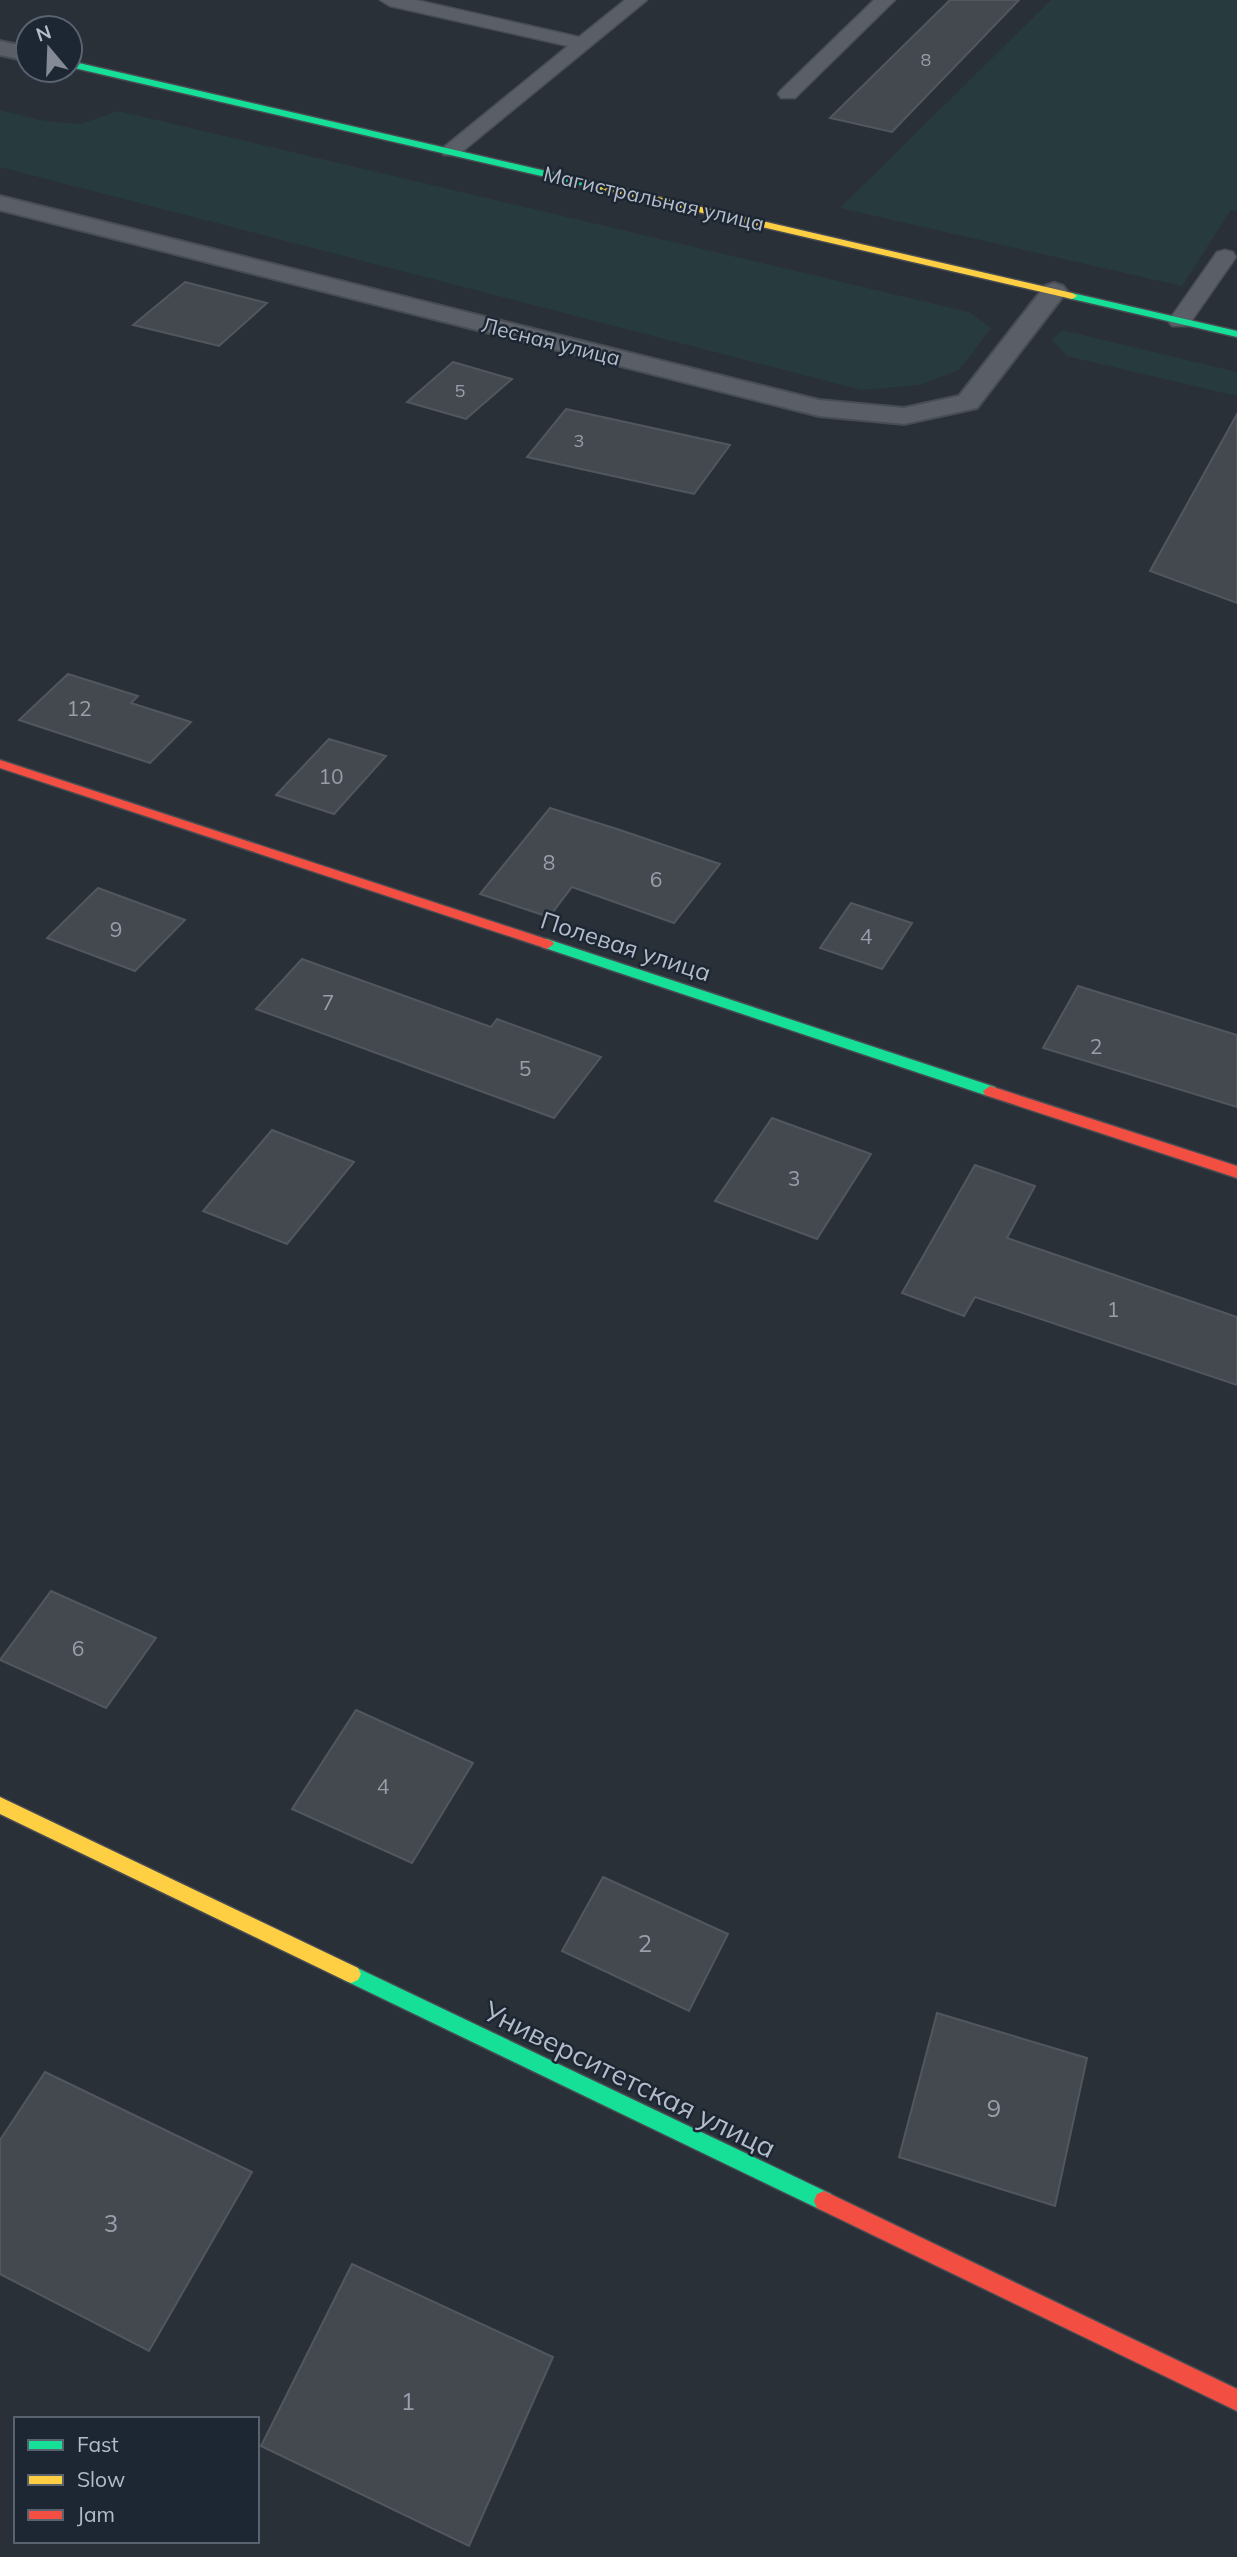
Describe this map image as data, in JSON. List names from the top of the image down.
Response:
{
  "streets": {
    "street": [
      "Магистральная улица",
      "Лесная улица",
      "Полевая улица",
      "Университетская улица"
    ]
  },
  "crossings": [
    ["Магистральная улица", "Лесная улица"]
  ],
  "house_numbers": [
    "8",
    "5",
    "3",
    "12",
    "10",
    "8",
    "6",
    "9",
    "4",
    "7",
    "2",
    "5",
    "3",
    "1",
    "6",
    "4",
    "2",
    "9",
    "3",
    "1"
  ],
  "legend": ["Fast", "Slow", "Jam"],
  "north": "top"
}
